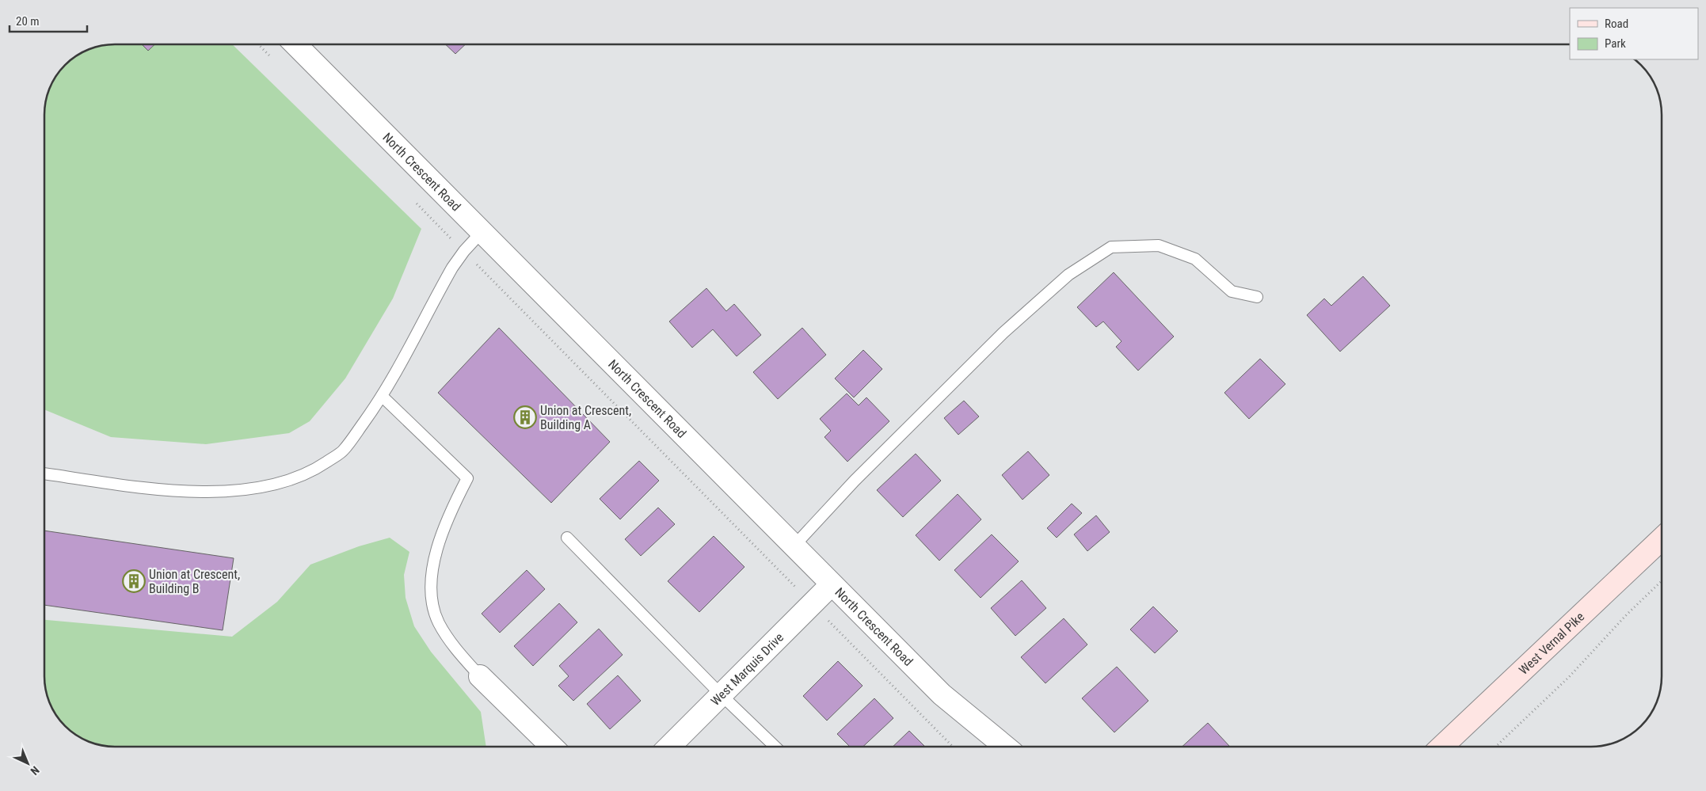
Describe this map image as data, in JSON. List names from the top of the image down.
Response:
{
  "streets": {
    "main road": ["West Vernal Pike"],
    "street": ["North Crescent Road", "West Marquis Drive"]
  },
  "crossings": [
    ["North Crescent Road", "West Marquis Drive"]
  ],
  "places": {
    "building": ["Union at Crescent, Building A", "Union at Crescent, Building B"]
  },
  "legend": ["Road", "Park"],
  "scale_bar": "20 m",
  "north": "bottom right"
}
